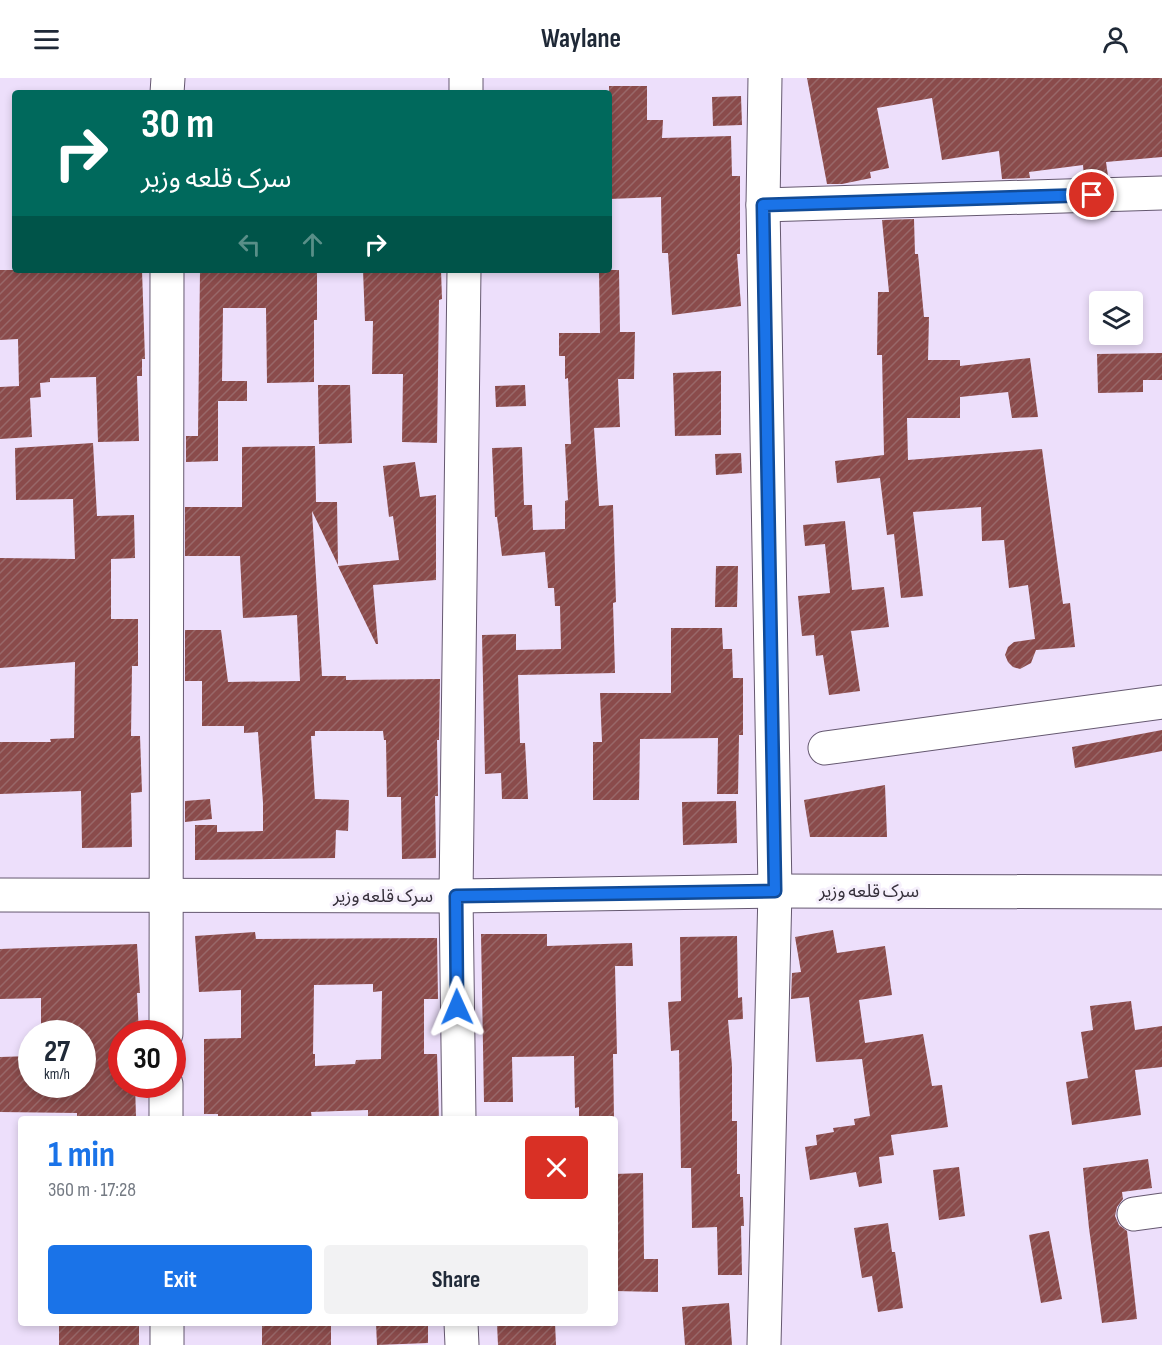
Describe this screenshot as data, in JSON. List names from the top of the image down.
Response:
{
  "streets": {
    "street": ["سرک قلعه وزیر"]
  },
  "page": {
    "header": "Waylane",
    "turn": ["30 m", "سرک قلعه وزیر"],
    "speed": "27 km/h",
    "limit": "30",
    "heading": ["1 min", "360 m · 17:28"],
    "buttons": ["Exit", "Share"]
  }
}
